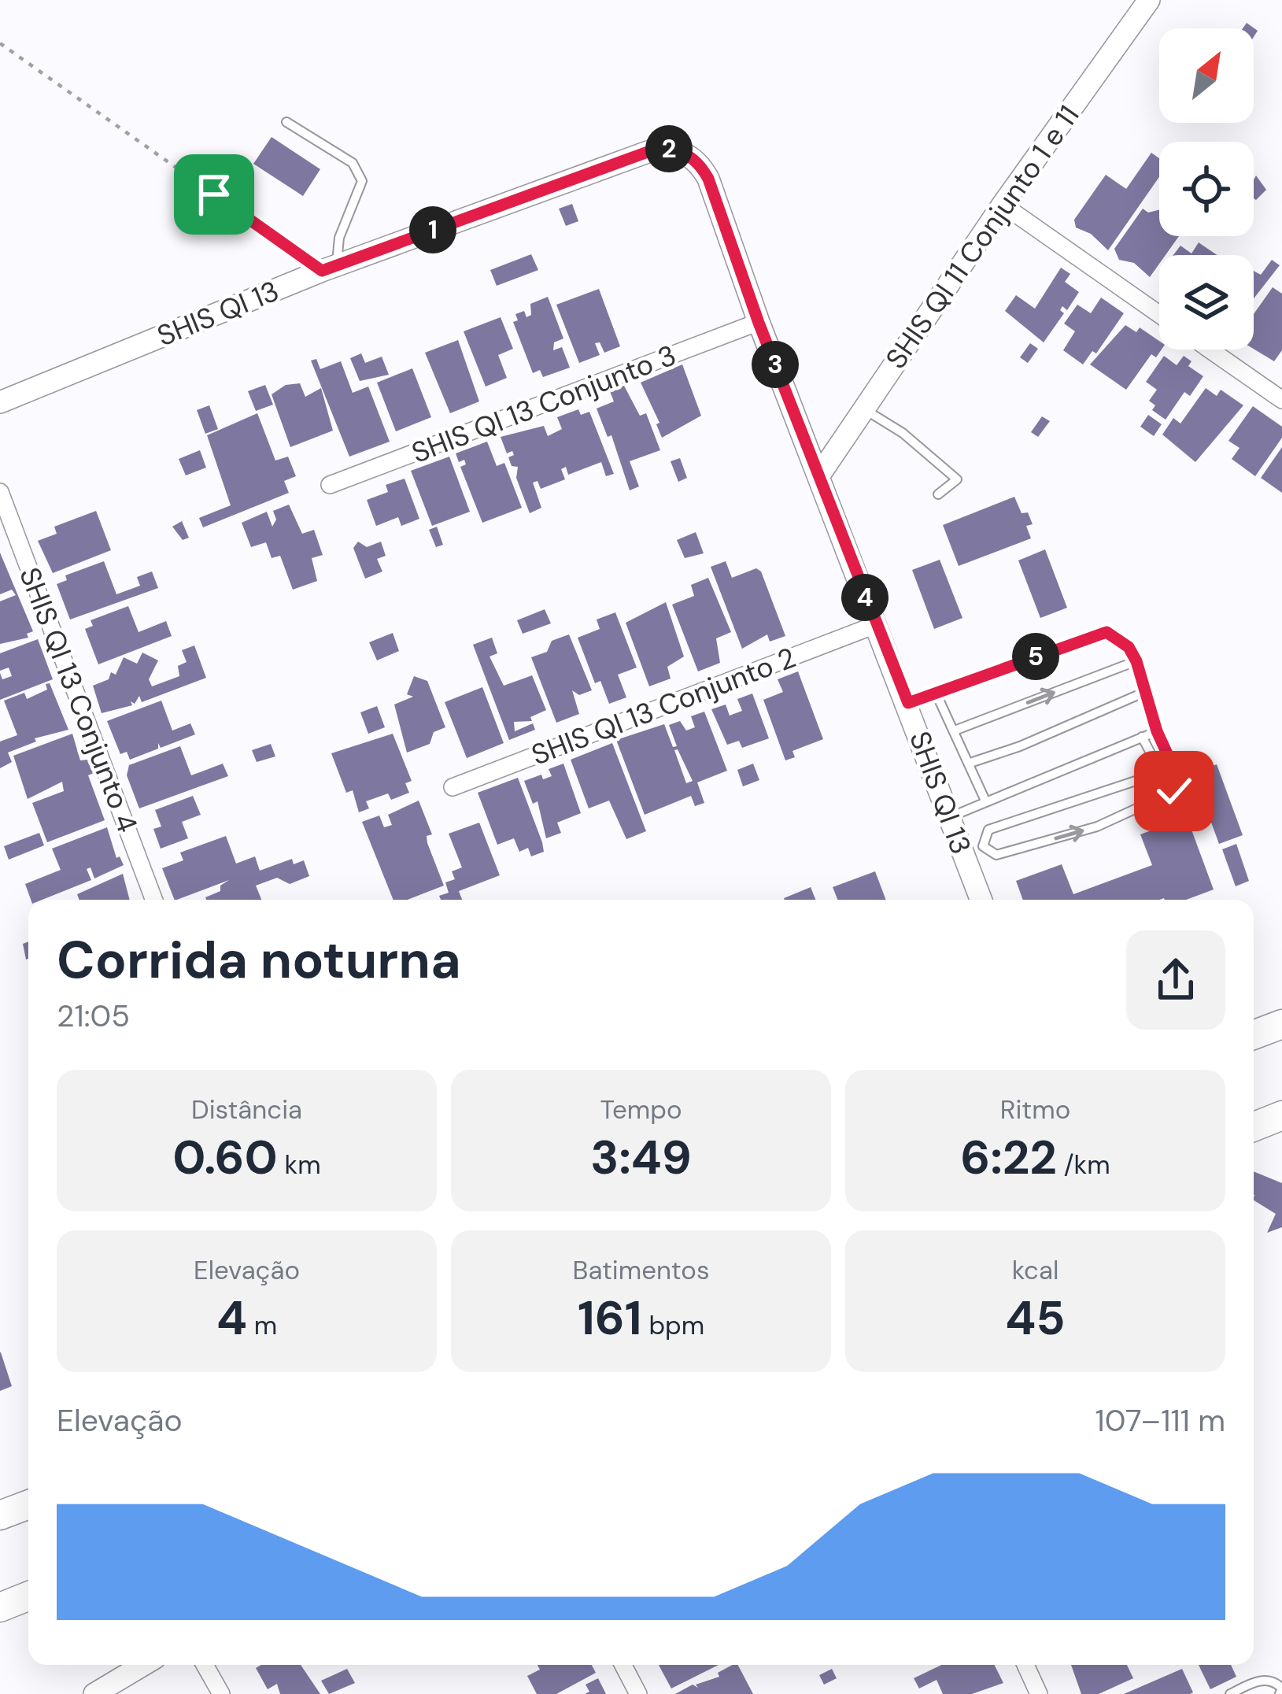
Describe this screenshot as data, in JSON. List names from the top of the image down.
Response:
{
  "streets": {
    "street": [
      "SHIS QI 11 Conjunto 1 e 11",
      "SHIS QI 13",
      "SHIS QI 13 Conjunto 3",
      "SHIS QI 13 Conjunto 4",
      "SHIS QI 13 Conjunto 2"
    ]
  },
  "crossings": [
    ["SHIS QI 11 Conjunto 1 e 11", "SHIS QI 13"],
    ["SHIS QI 13", "SHIS QI 13 Conjunto 3"],
    ["SHIS QI 13", "SHIS QI 13 Conjunto 2"]
  ],
  "north": "top right",
  "page": {
    "pins": [
      "2",
      "1",
      "3",
      "4",
      "5"
    ],
    "heading": ["Corrida noturna", "21:05"],
    "stats": [
      ["Distância", "0.60 km"],
      ["Tempo", "3:49"],
      ["Ritmo", "6:22 /km"],
      ["Elevação", "4 m"],
      ["Batimentos", "161 bpm"],
      ["kcal", "45"]
    ],
    "chart": ["Elevação", "107–111 m"]
  }
}
